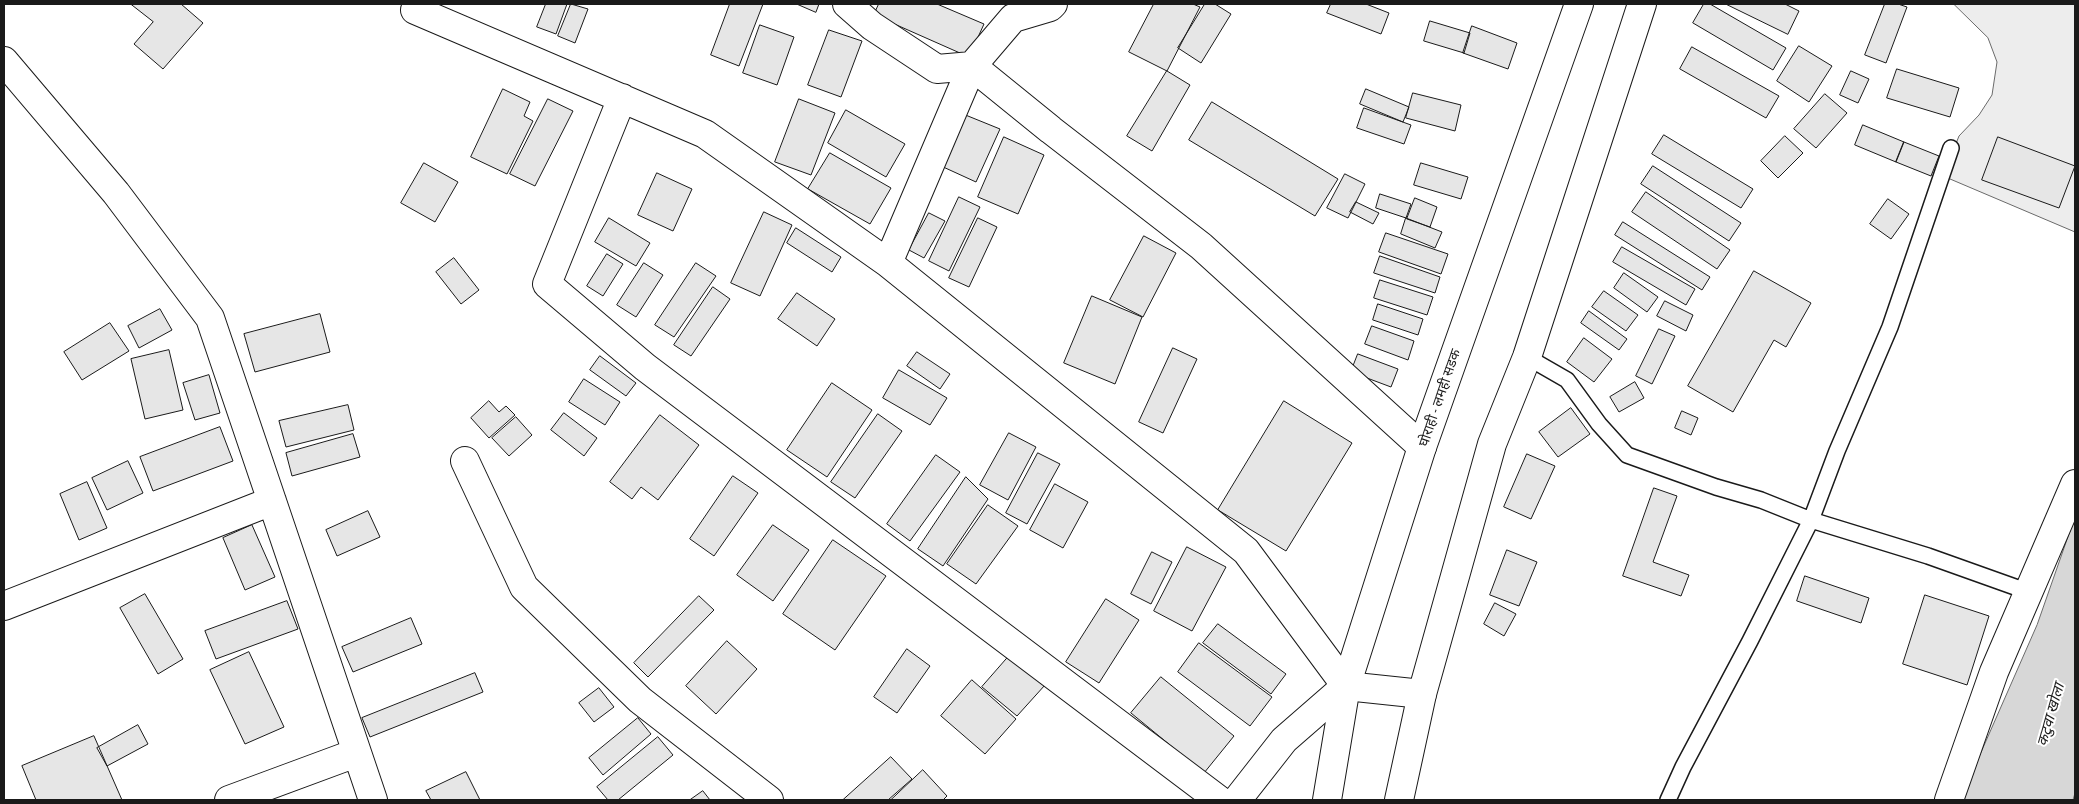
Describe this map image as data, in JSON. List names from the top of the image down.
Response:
{
  "streets": {
    "street": ["घोराही - लमही सडक"]
  },
  "water": ["कटुवा खोला"]
}
